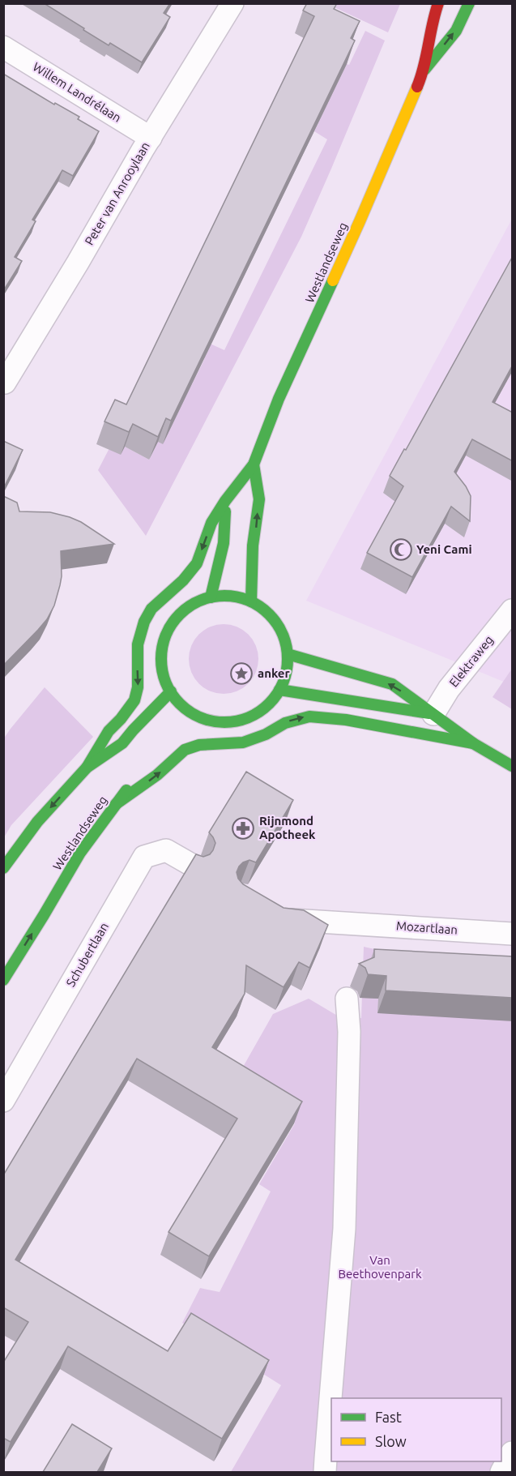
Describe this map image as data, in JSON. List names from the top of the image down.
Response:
{
  "streets": {
    "main road": ["Westlandseweg"],
    "street": [
      "Willem Landrélaan",
      "Peter van Anrooylaan",
      "Elektraweg",
      "Mozartlaan",
      "Schubertlaan"
    ]
  },
  "crossings": [
    ["Willem Landrélaan", "Peter van Anrooylaan"]
  ],
  "parks": ["Van Beethovenpark"],
  "places": {
    "mosque": ["Yeni Cami"],
    "place": ["anker"],
    "pharmacy": ["Rijnmond Apotheek"]
  },
  "legend": ["Fast", "Slow"]
}
